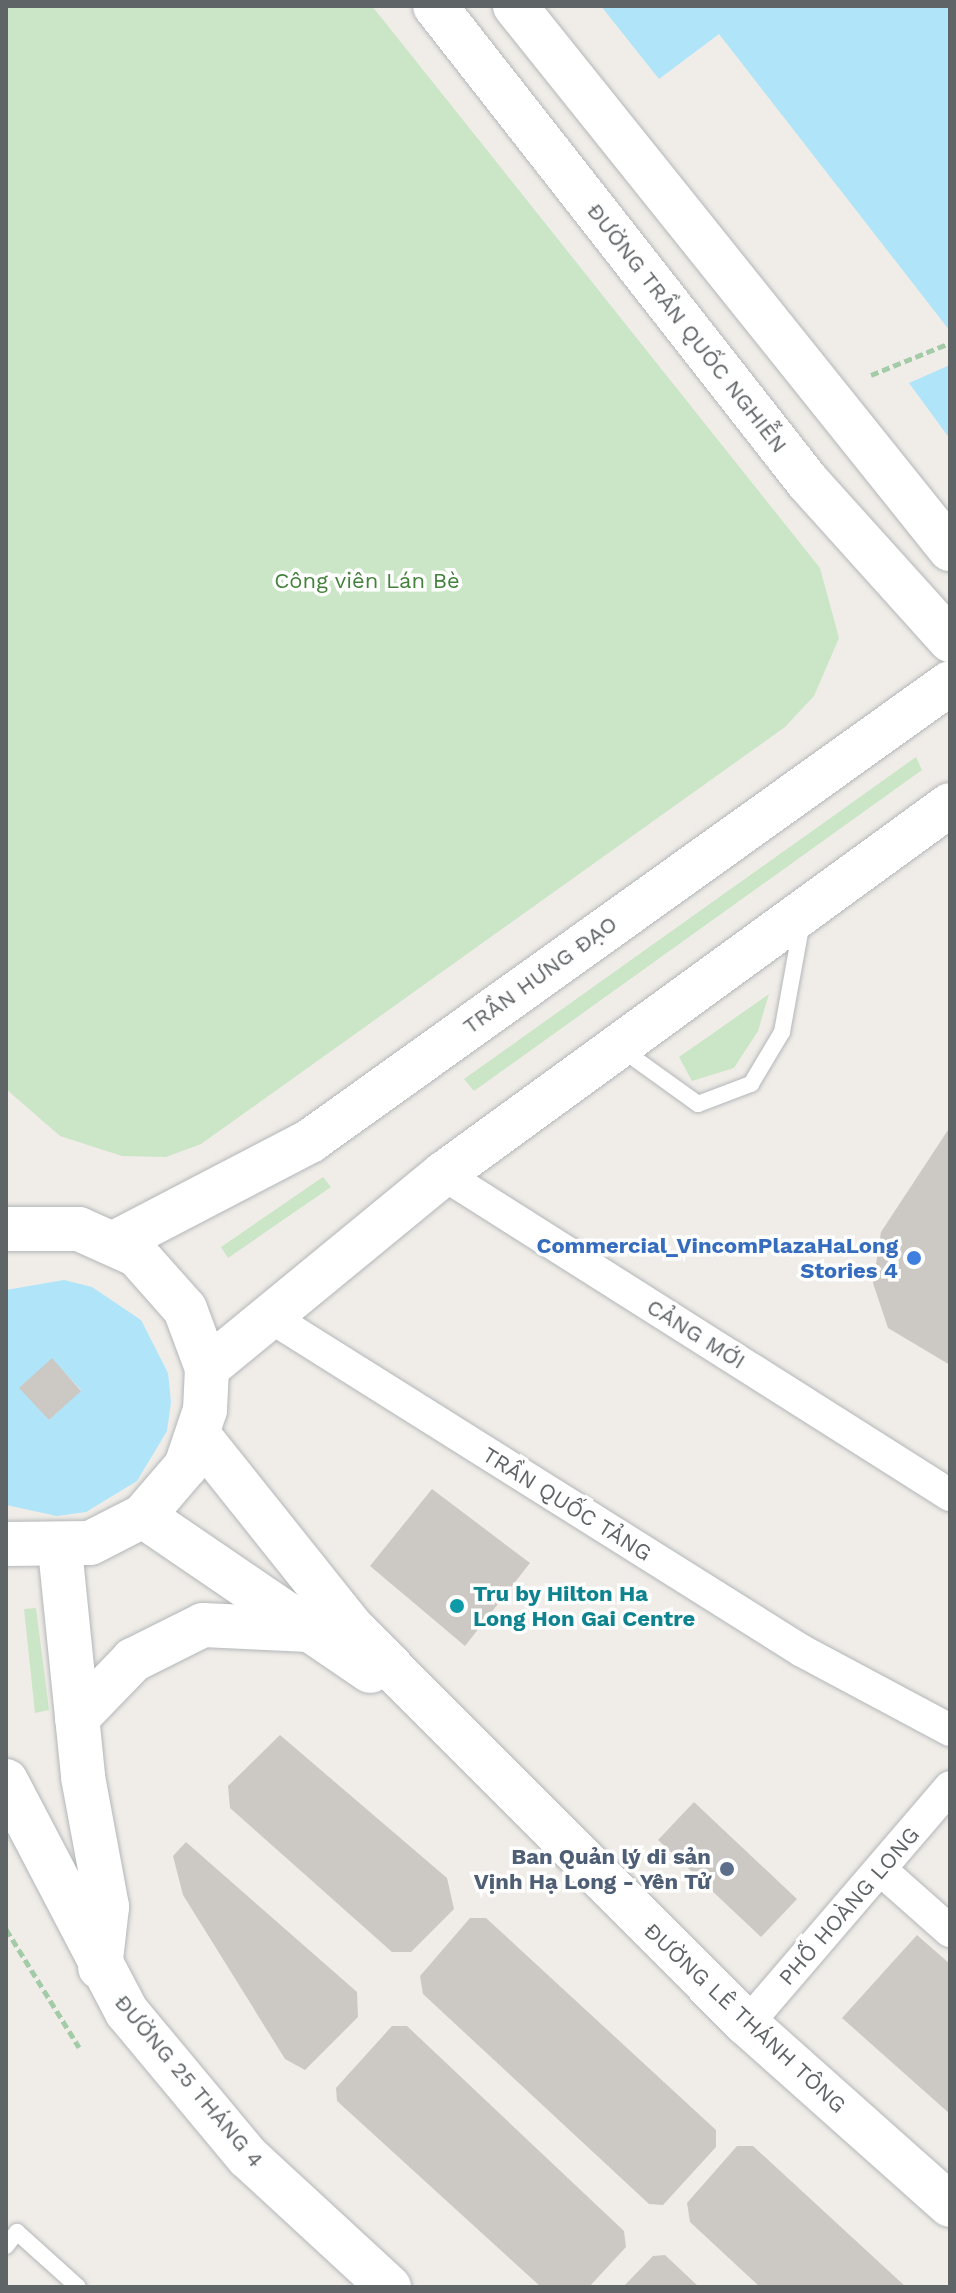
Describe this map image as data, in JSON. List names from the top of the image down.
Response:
{
  "streets": {
    "main road": [
      "ĐƯỜNG TRẦN QUỐC NGHIỄN",
      "TRẦN HƯNG ĐẠO",
      "ĐƯỜNG LÊ THÁNH TÔNG",
      "ĐƯỜNG 25 THÁNG 4"
    ],
    "street": ["CẢNG MỚI", "TRẦN QUỐC TẢNG", "PHỐ HOÀNG LONG"]
  },
  "crossings": [
    ["PHỐ HOÀNG LONG", "ĐƯỜNG LÊ THÁNH TÔNG"]
  ],
  "parks": ["Công viên Lán Bè"],
  "places": ["Commercial_VincomPlazaHaLong Stories 4", "Tru by Hilton Ha Long Hon Gai Centre", "Ban Quản lý di sản Vịnh Hạ Long - Yên Tử"]
}
